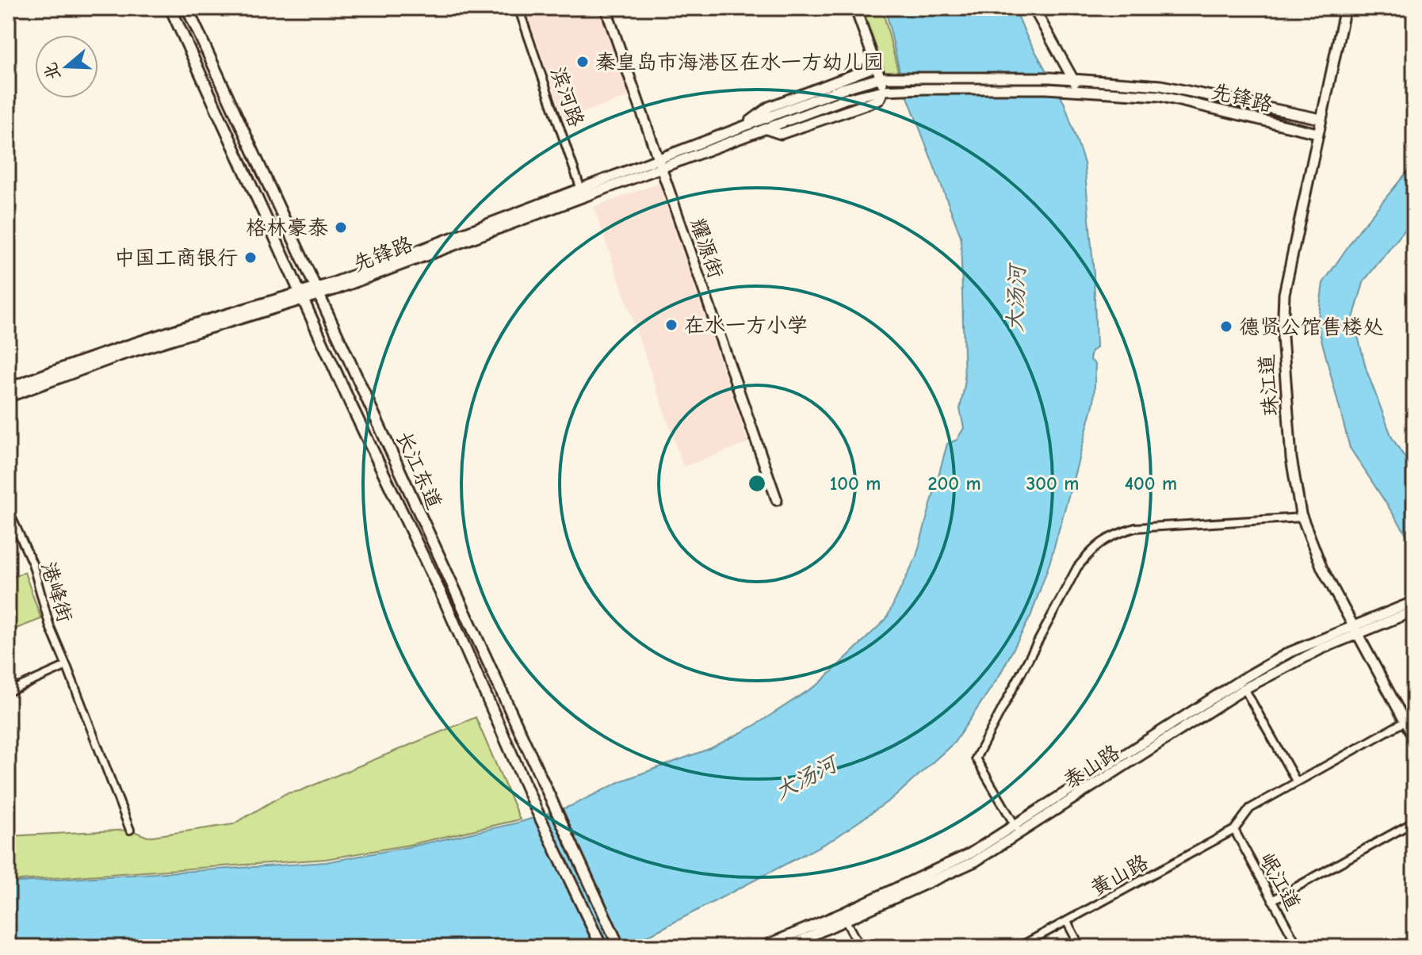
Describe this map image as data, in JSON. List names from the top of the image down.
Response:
{
  "streets": {
    "main road": ["长江东道"],
    "street": [
      "滨河路",
      "先锋路",
      "耀源街",
      "珠江道",
      "港峰街",
      "泰山路",
      "黄山路",
      "岷江道"
    ]
  },
  "crossings": [
    ["滨河路", "先锋路"],
    ["先锋路", "耀源街"],
    ["先锋路", "珠江道"],
    ["先锋路", "长江东道"],
    ["珠江道", "泰山路"],
    ["黄山路", "岷江道"]
  ],
  "water": ["大汤河"],
  "places": [
    "秦皇岛市海港区在水一方幼儿园",
    "格林豪泰",
    "中国工商银行",
    "在水一方小学",
    "德贤公馆售楼处"
  ],
  "north": "left",
  "rings": [
    "100 m",
    "200 m",
    "300 m",
    "400 m"
  ]
}
